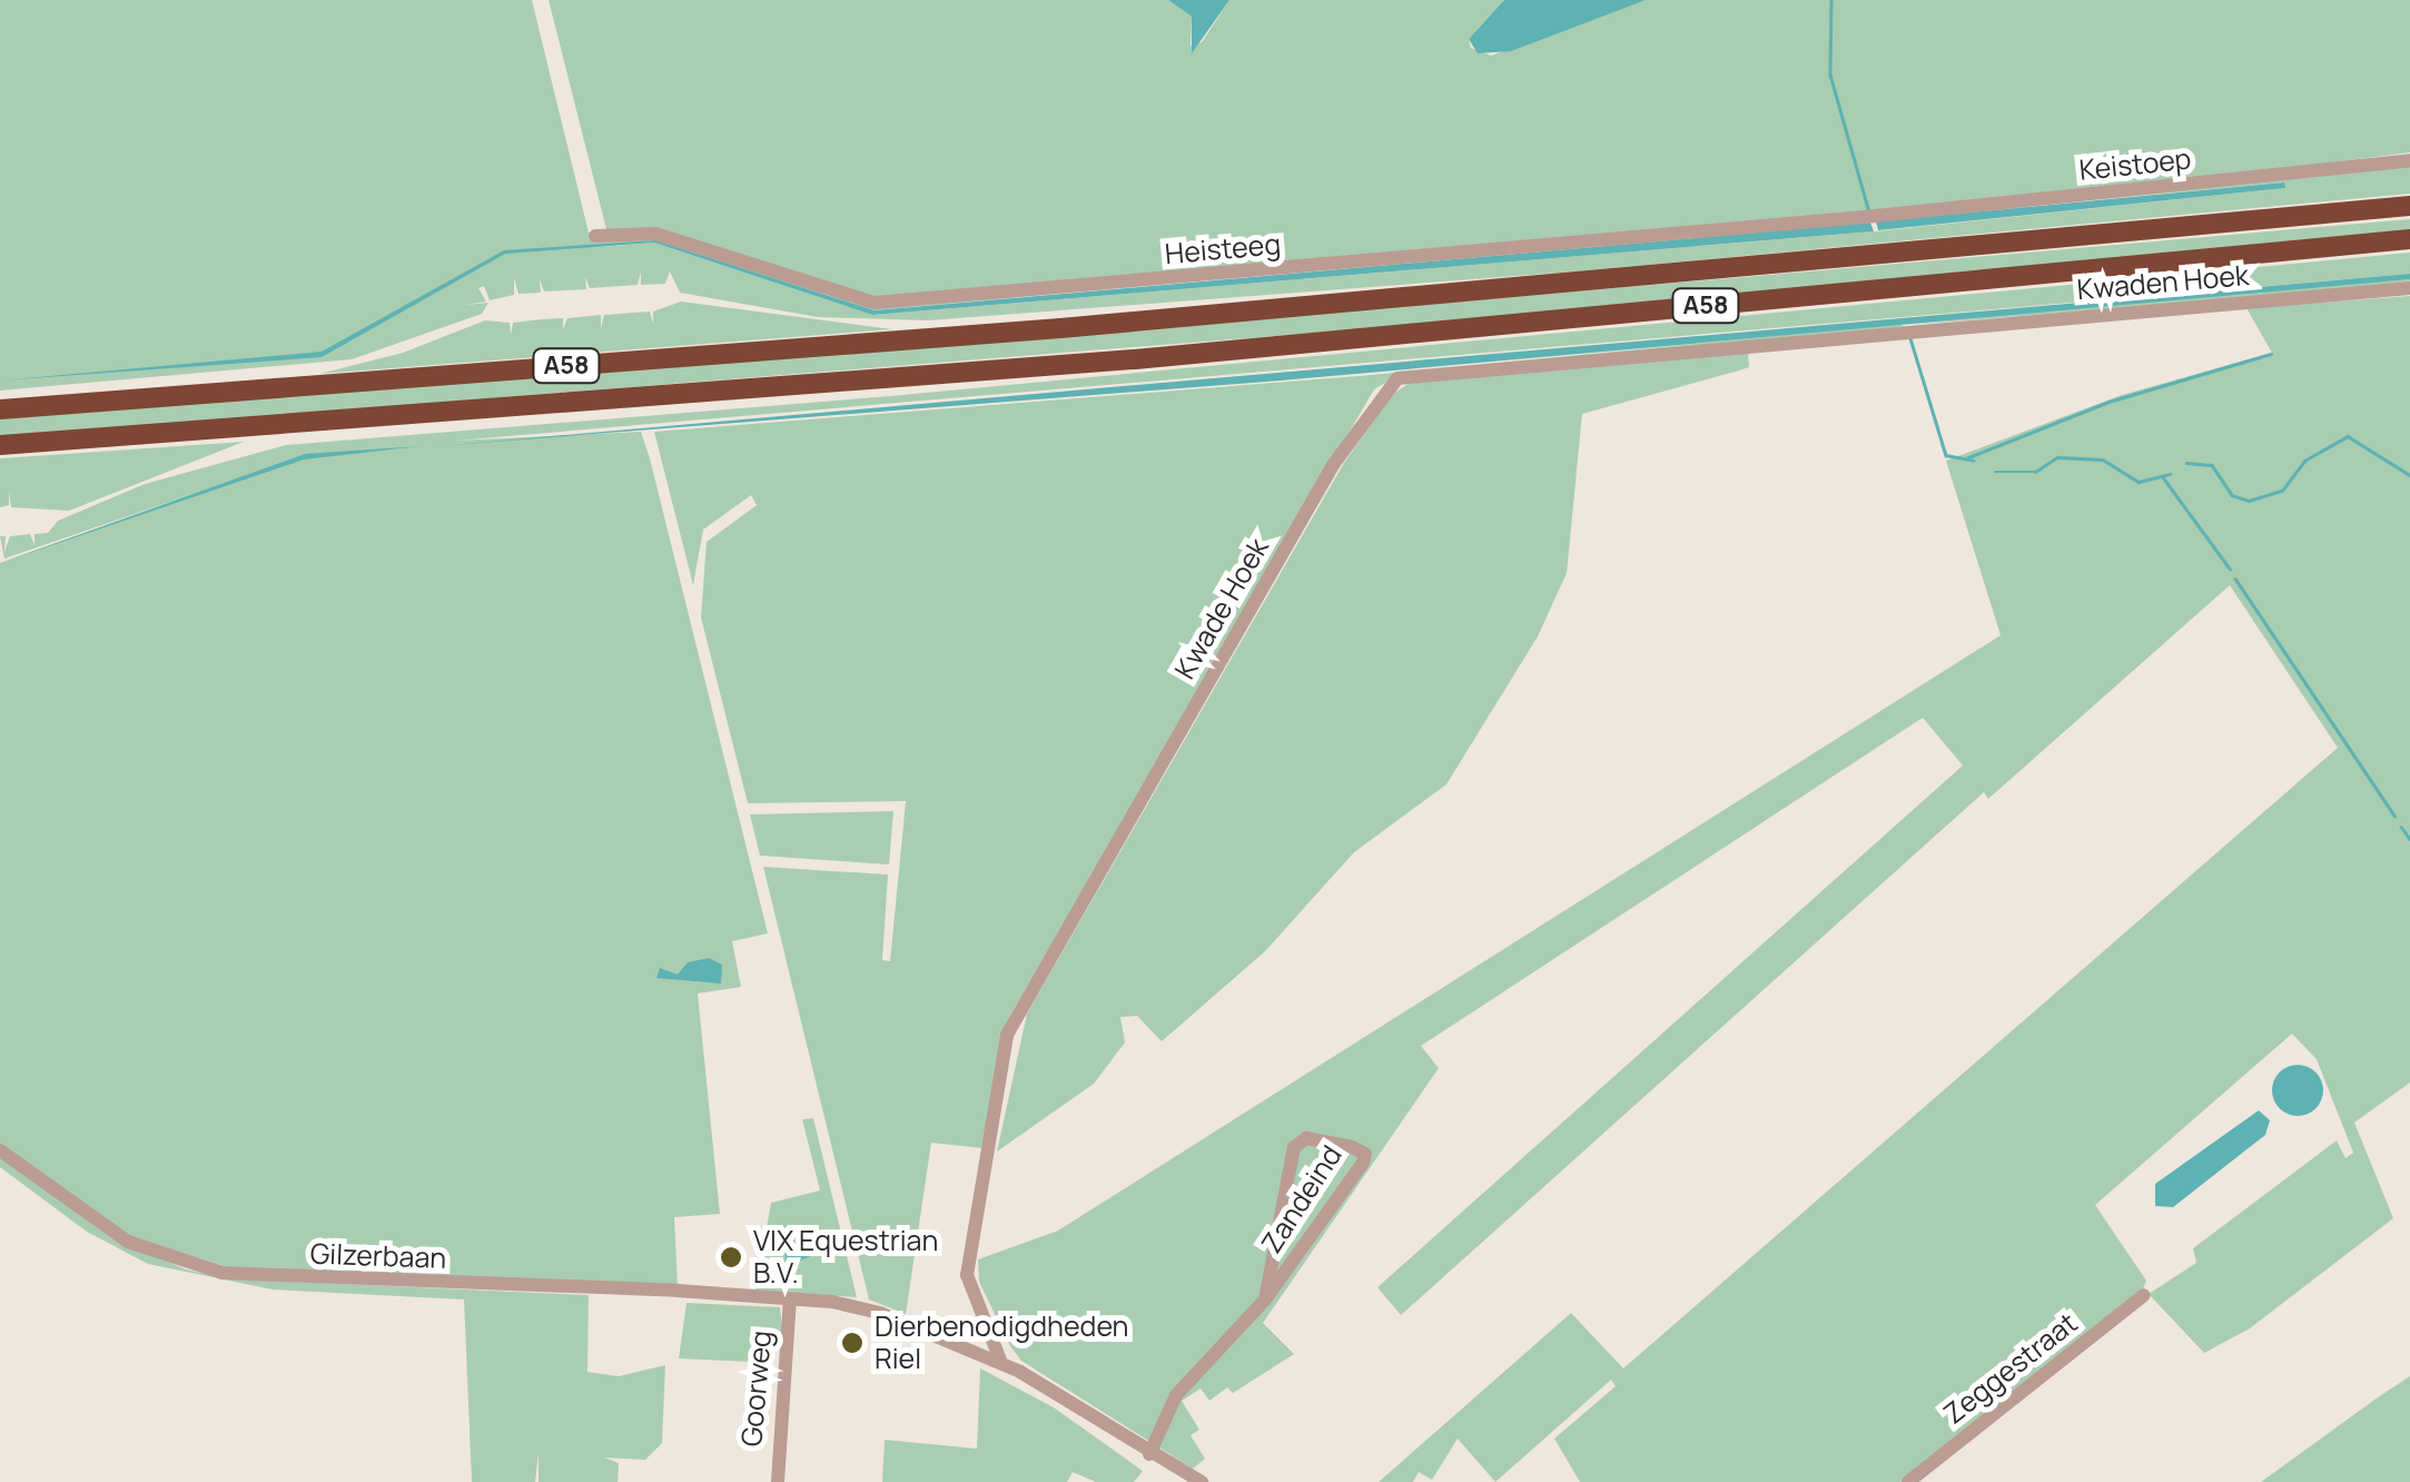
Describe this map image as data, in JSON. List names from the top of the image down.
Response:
{
  "streets": {
    "highway": ["A58"],
    "street": [
      "Keistoep",
      "Heisteeg",
      "Kwaden Hoek",
      "Kwade Hoek",
      "Zandeind",
      "Gilzerbaan",
      "Zeggestraat",
      "Goorweg"
    ]
  },
  "crossings": [
    ["Keistoep", "Heisteeg"],
    ["Kwaden Hoek", "Kwade Hoek"],
    ["Gilzerbaan", "Goorweg"]
  ],
  "places": ["VIX Equestrian B.V.", "Dierbenodigdheden Riel"]
}
